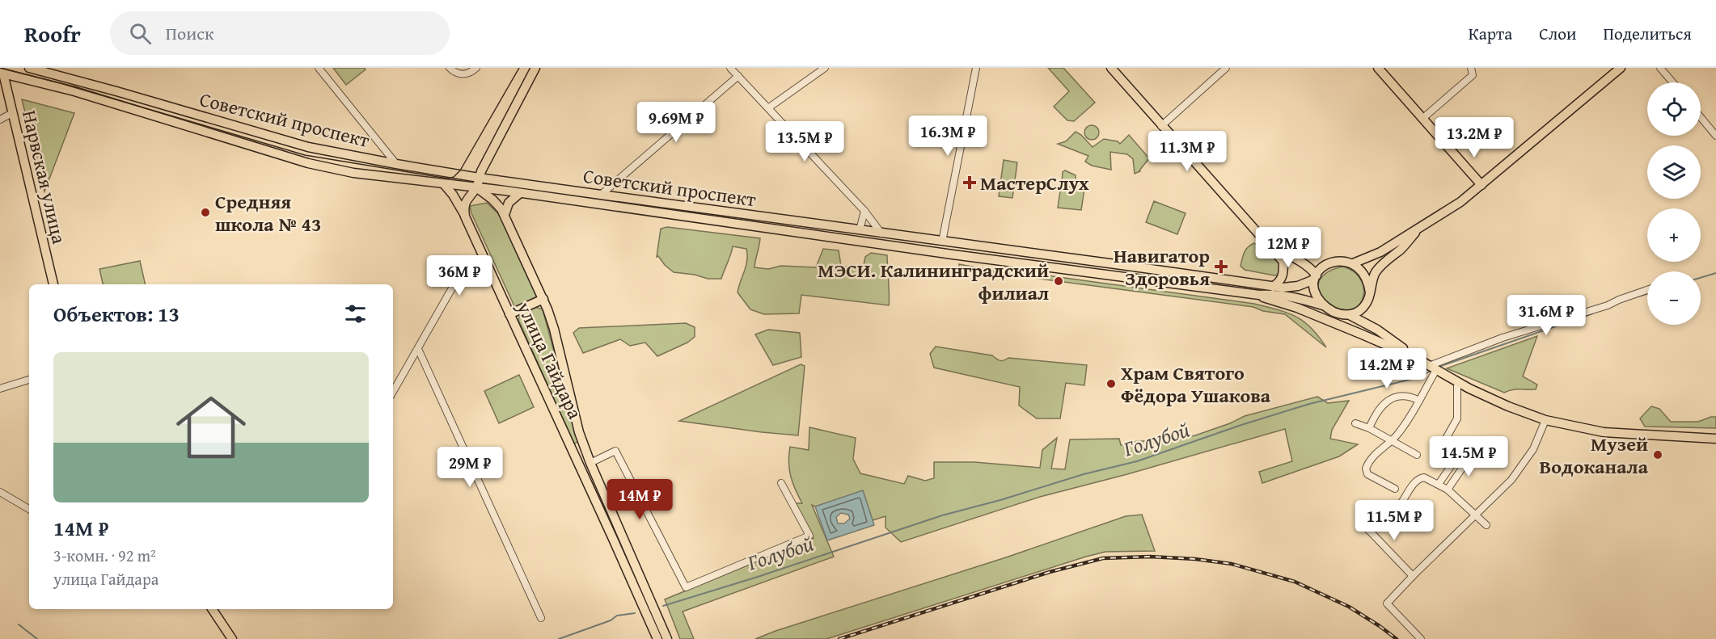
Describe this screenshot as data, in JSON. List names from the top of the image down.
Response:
{
  "streets": {
    "main road": ["Советский проспект", "Нарвская улица", "улица Гайдара"]
  },
  "crossings": [
    ["Советский проспект", "Нарвская улица"],
    ["Советский проспект", "улица Гайдара"]
  ],
  "water": ["Голубой"],
  "places": {
    "health": ["МастерСлух", "Навигатор Здоровья"],
    "other": [
      "Средняя школа № 43",
      "МЭСИ. Калининградский филиал",
      "Храм Святого Фёдора Ушакова",
      "Музей Водоканала"
    ]
  },
  "page": {
    "header": "Roofr",
    "search": "Поиск",
    "nav": ["Карта", "Слои", "Поделиться"],
    "map_buttons": ["+", "−"],
    "price": [
      "9.69M ₽",
      "16.3M ₽",
      "13.2M ₽",
      "13.5M ₽",
      "11.3M ₽",
      "12M ₽",
      "36M ₽",
      "31.6M ₽",
      "14.2M ₽",
      "14.5M ₽",
      "29M ₽",
      "14M ₽",
      "11.5M ₽"
    ],
    "heading": "Объектов: 13",
    "list": [
      {
        "name": "14M ₽",
        "note": "3-комн. · 92 m² · улица Гайдара"
      }
    ]
  }
}
